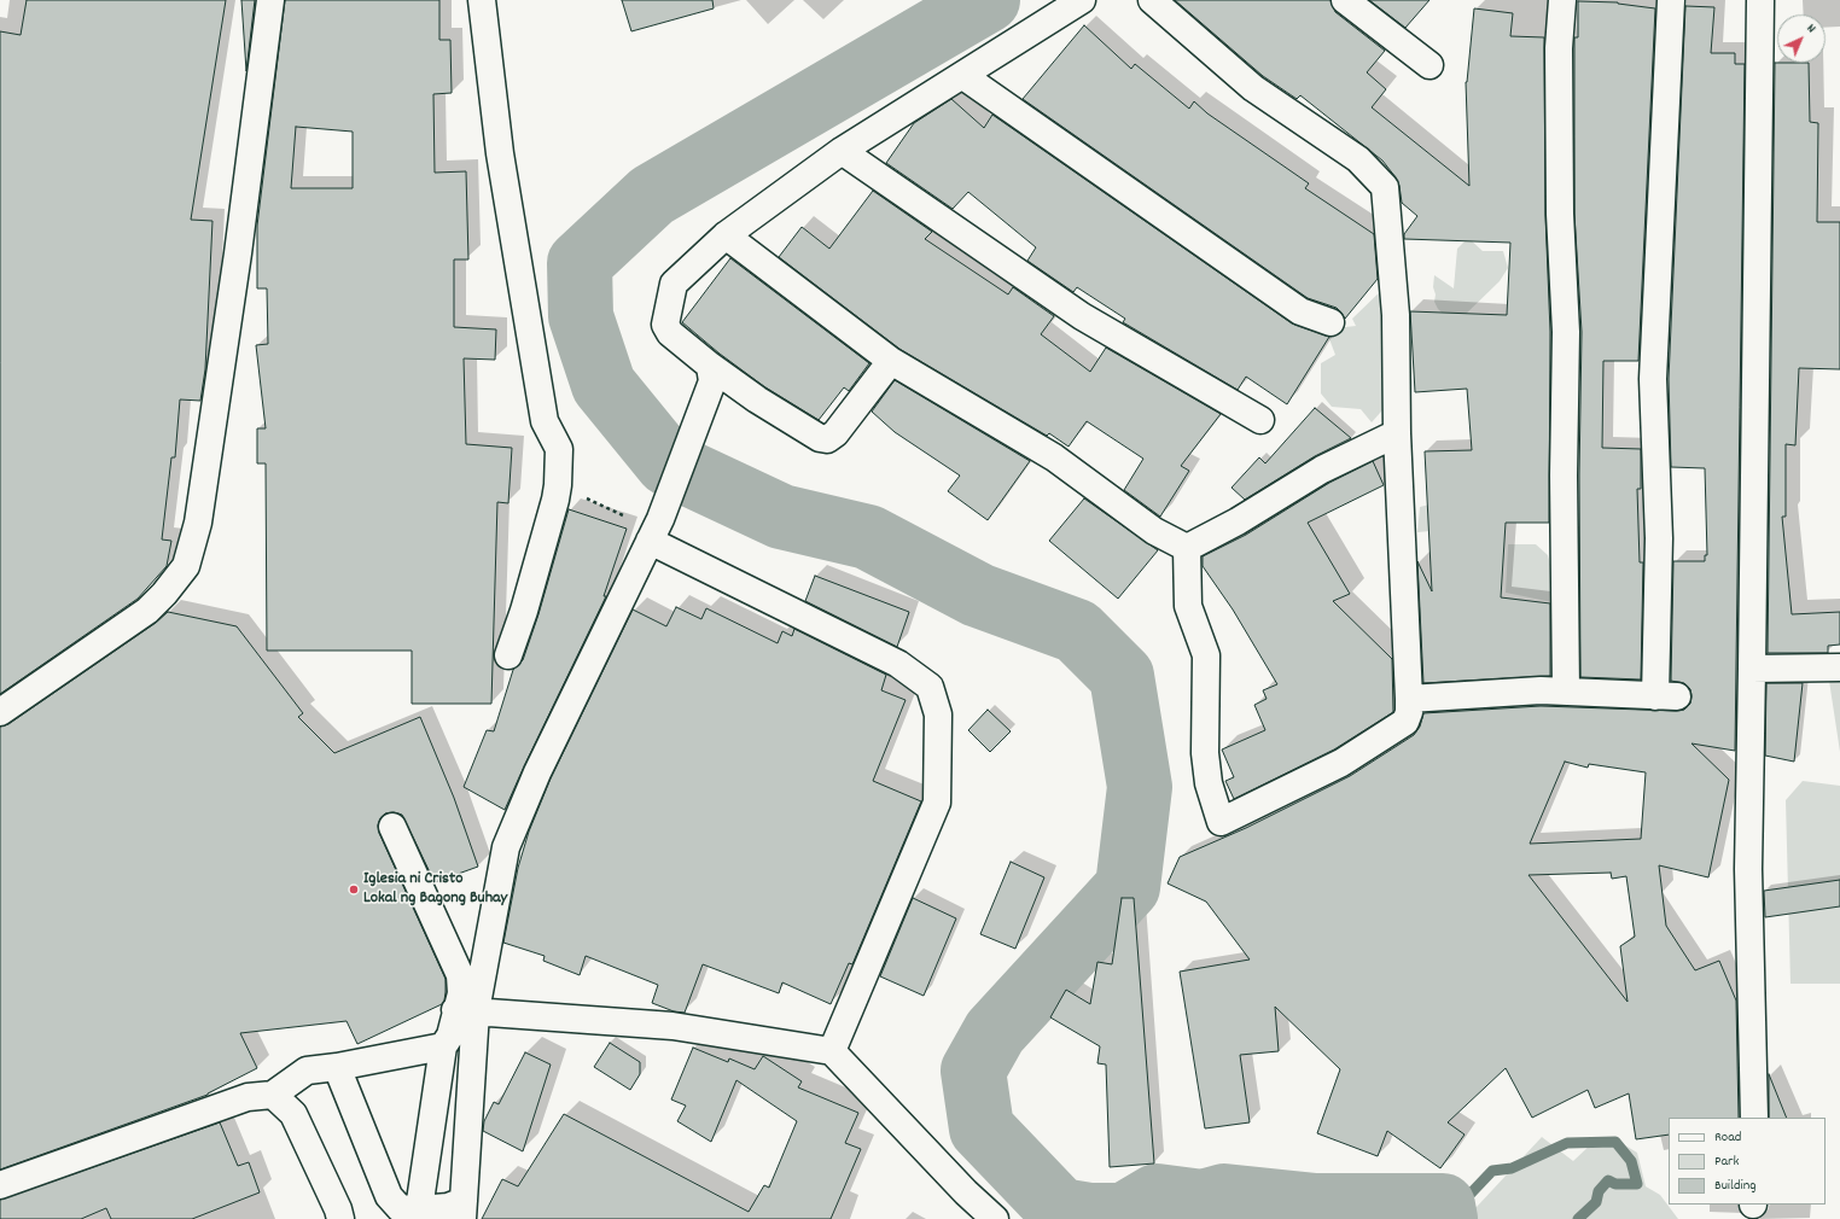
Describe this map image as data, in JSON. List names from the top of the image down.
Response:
{
  "places": ["Iglesia ni Cristo Lokal ng Bagong Buhay"],
  "legend": ["Road", "Park", "Building"],
  "north": "top right"
}
